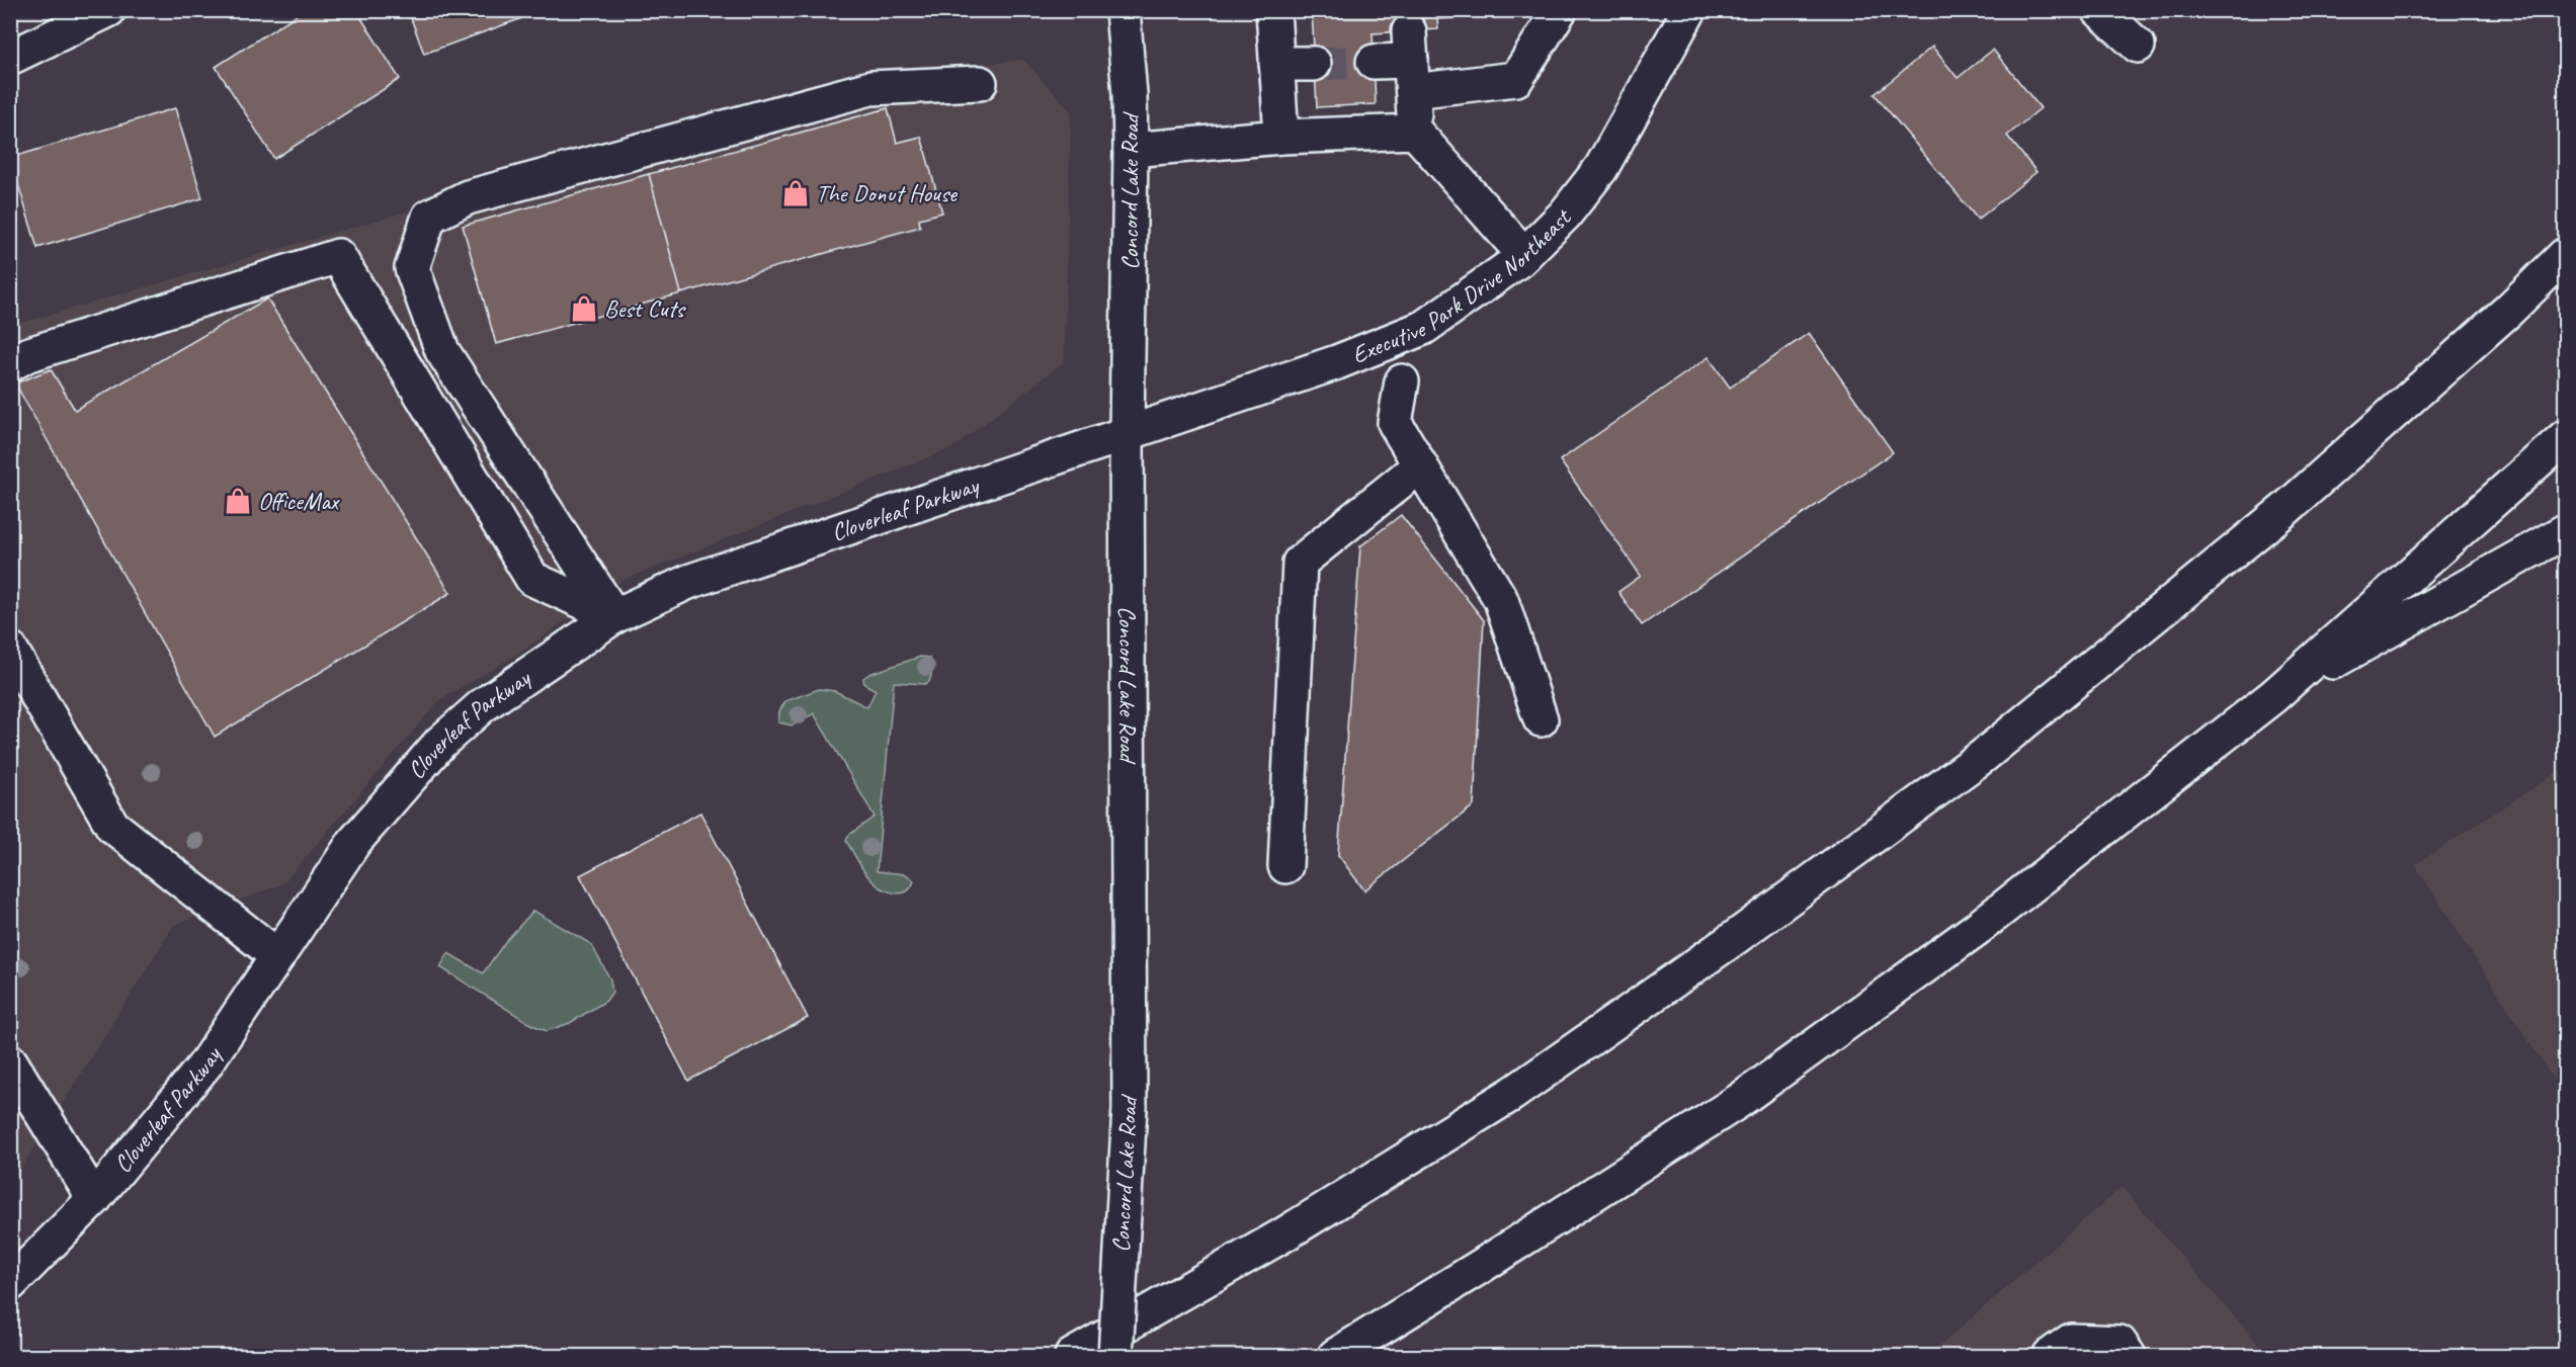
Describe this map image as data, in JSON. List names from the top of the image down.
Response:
{
  "streets": {
    "main road": ["Concord Lake Road", "Executive Park Drive Northeast", "Cloverleaf Parkway"]
  },
  "crossings": [
    ["Concord Lake Road", "Executive Park Drive Northeast"],
    ["Concord Lake Road", "Cloverleaf Parkway"],
    ["Executive Park Drive Northeast", "Cloverleaf Parkway"]
  ],
  "places": {
    "shop": ["The Donut House", "Best Cuts", "OfficeMax"]
  }
}
